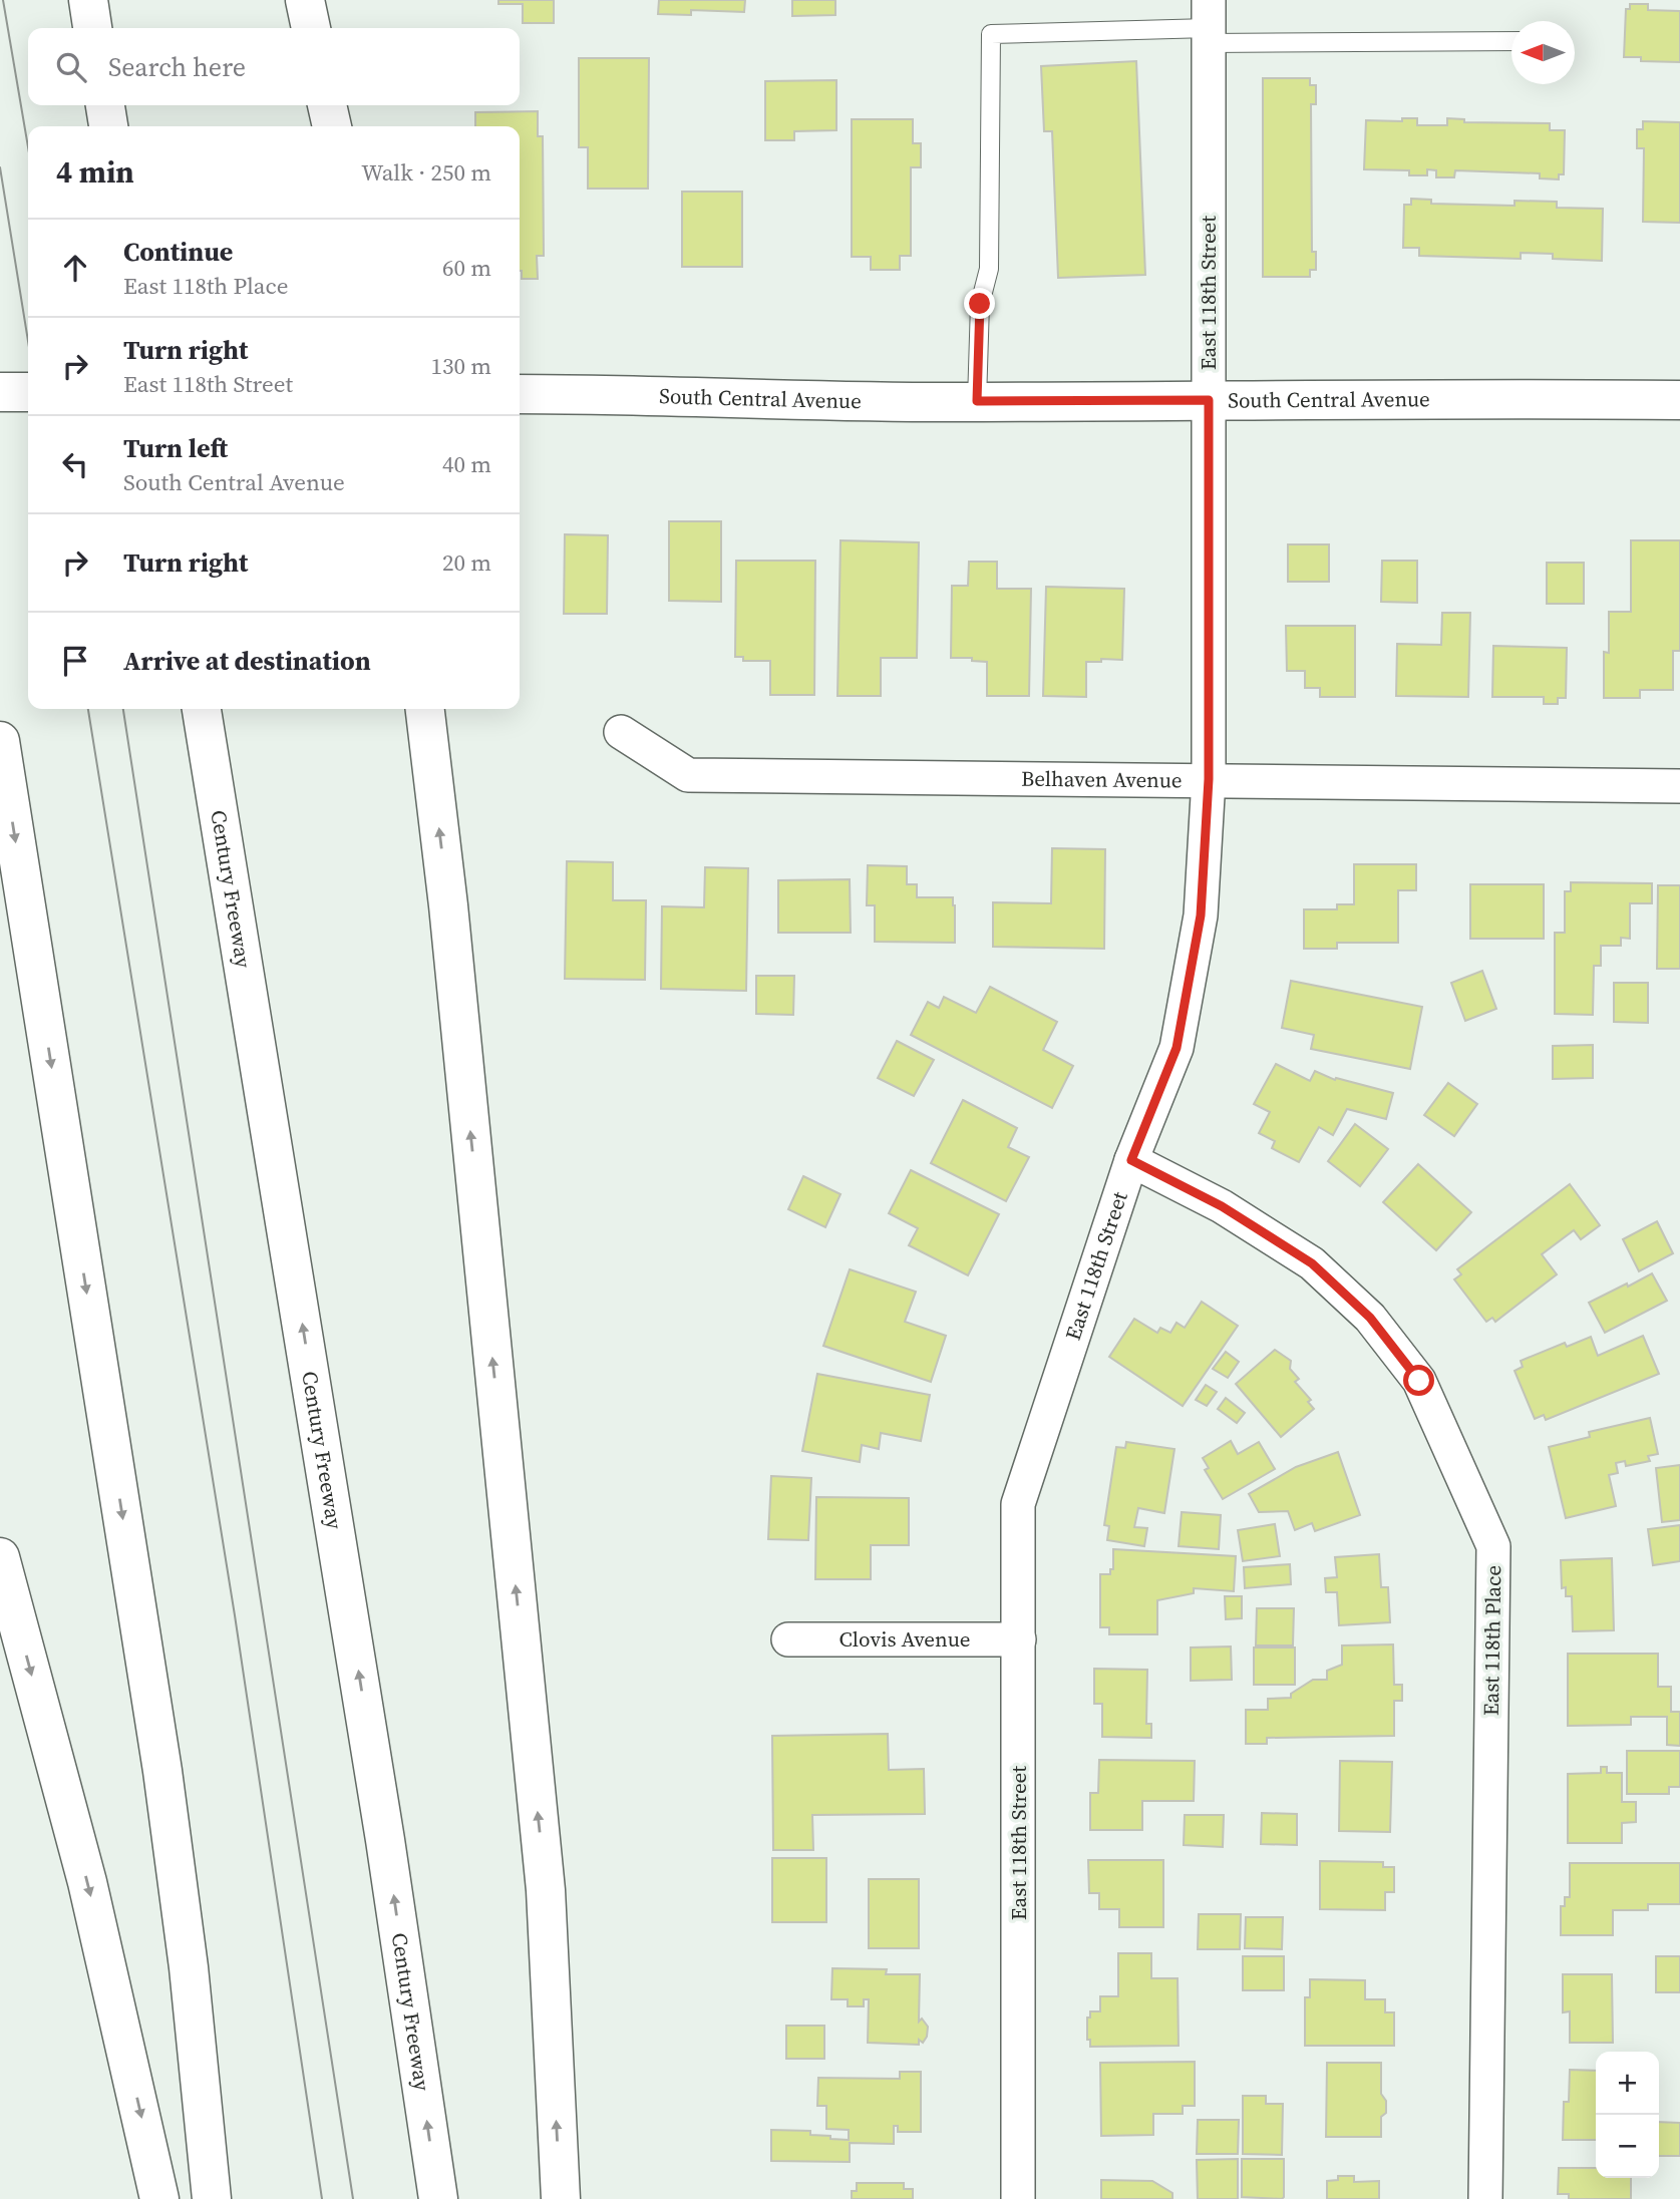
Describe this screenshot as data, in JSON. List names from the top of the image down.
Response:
{
  "streets": {
    "main road": ["South Central Avenue", "Century Freeway"],
    "street": [
      "East 118th Street",
      "Belhaven Avenue",
      "Clovis Avenue",
      "East 118th Place"
    ]
  },
  "crossings": [
    ["East 118th Street", "South Central Avenue"],
    ["East 118th Street", "Belhaven Avenue"],
    ["East 118th Street", "Clovis Avenue"],
    ["East 118th Street", "East 118th Place"]
  ],
  "north": "left",
  "page": {
    "search": "Search here",
    "heading": ["4 min", "Walk · 250 m"],
    "list": [
      ["Continue", "East 118th Place", "60 m"],
      ["Turn right", "East 118th Street", "130 m"],
      ["Turn left", "South Central Avenue", "40 m"],
      ["Turn right", "20 m"],
      "Arrive at destination"
    ],
    "map_buttons": ["+", "−"]
  }
}
